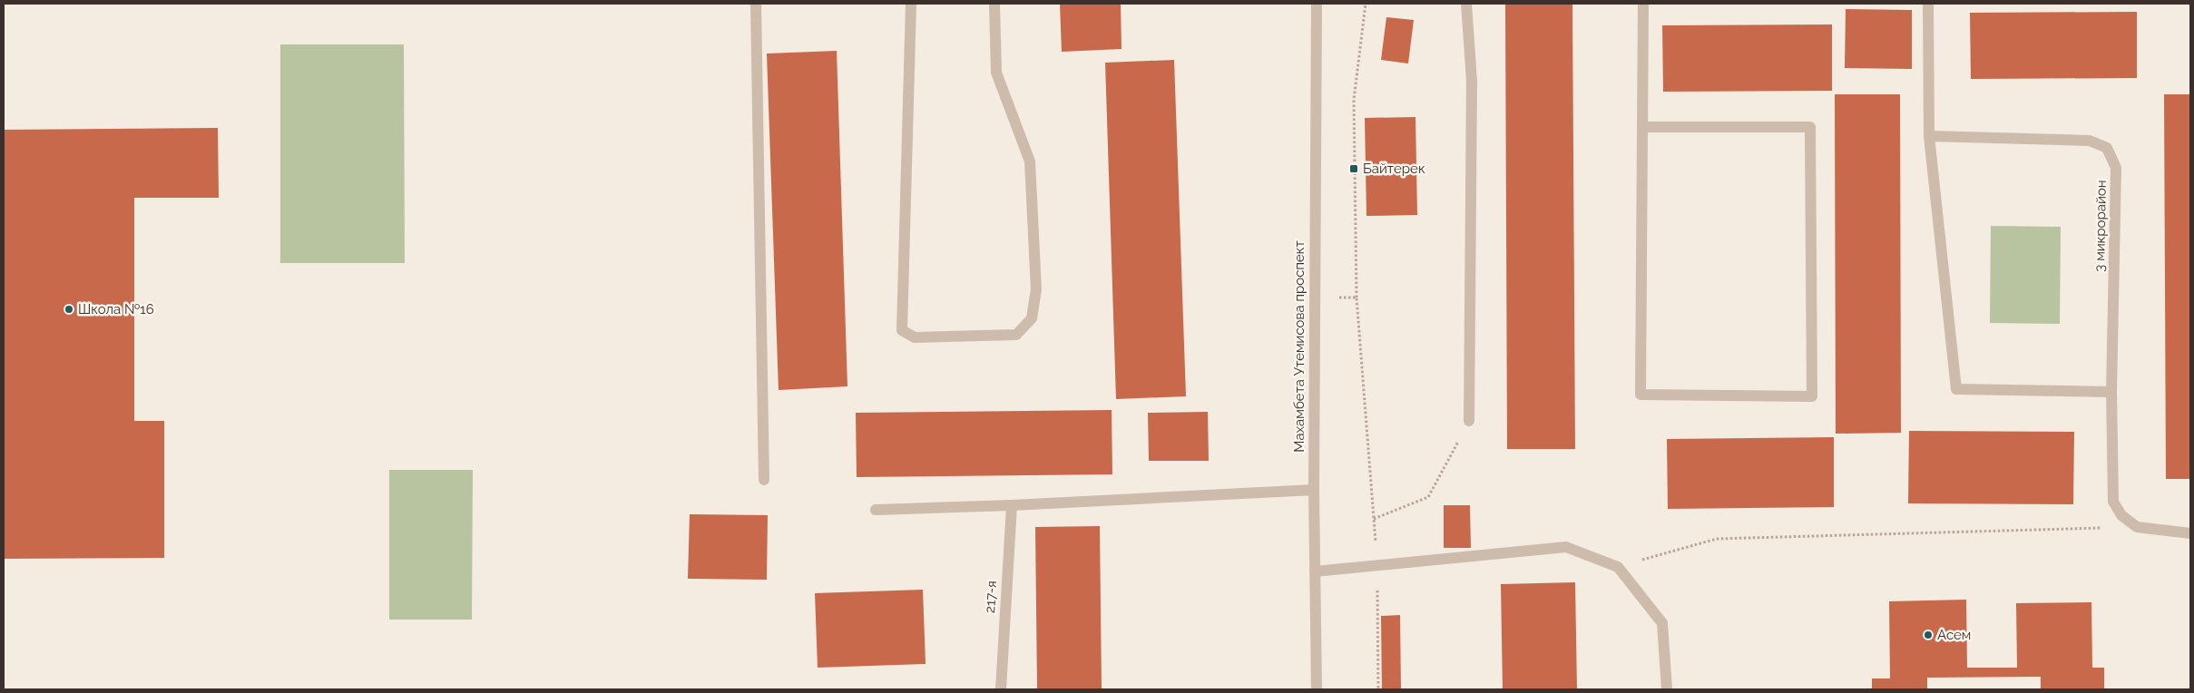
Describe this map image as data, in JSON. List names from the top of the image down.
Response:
{
  "streets": {
    "street": ["3 микрорайон", "Махамбета Утемисова проспект", "217-я"]
  },
  "places": {
    "transit": ["Байтерек"],
    "other": ["Школа №16", "Асем"]
  }
}
